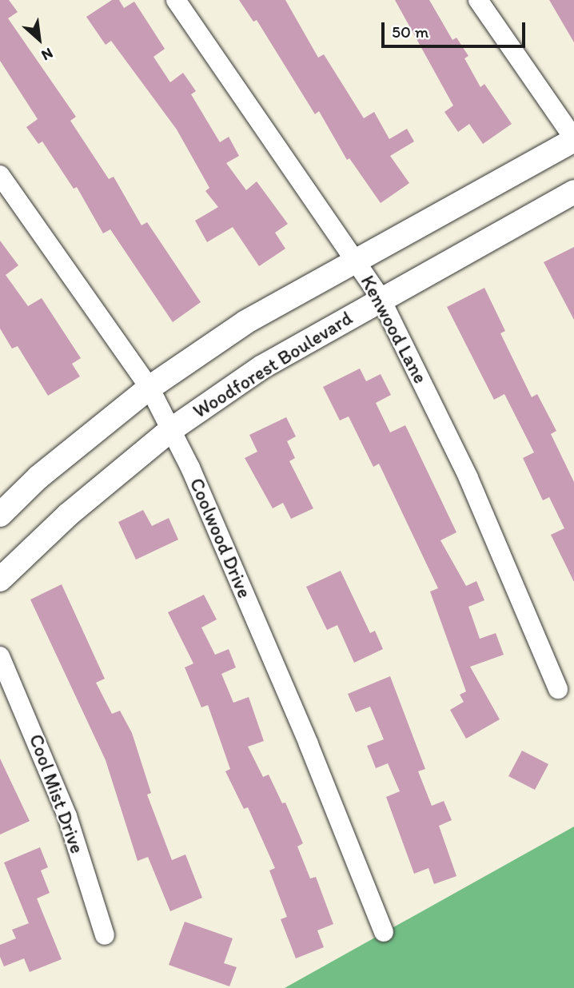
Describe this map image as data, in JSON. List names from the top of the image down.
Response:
{
  "streets": {
    "street": [
      "Kenwood Lane",
      "Woodforest Boulevard",
      "Coolwood Drive",
      "Cool Mist Drive"
    ]
  },
  "crossings": [
    ["Kenwood Lane", "Woodforest Boulevard"],
    ["Woodforest Boulevard", "Coolwood Drive"]
  ],
  "scale_bar": "50 m",
  "north": "bottom right"
}
